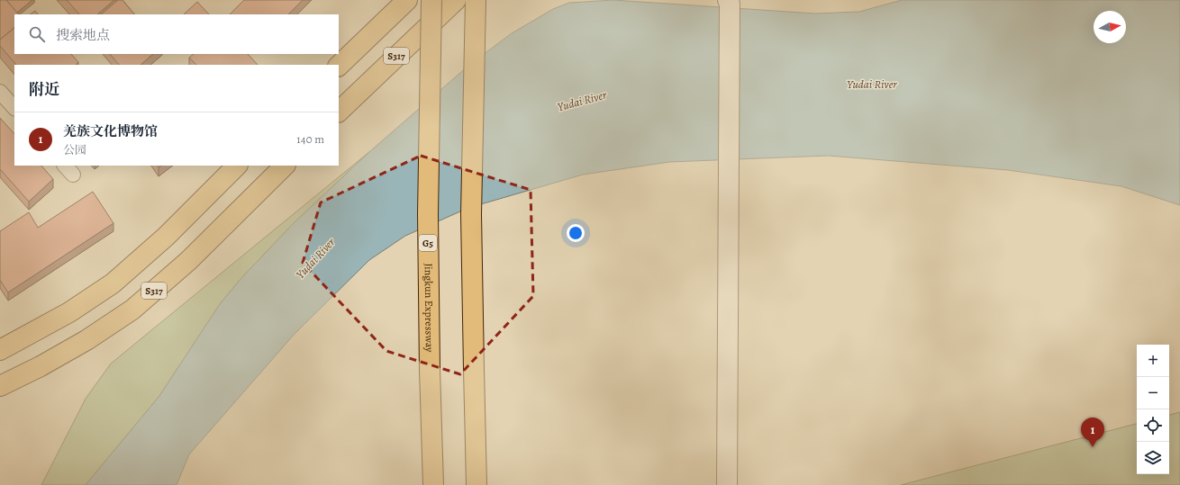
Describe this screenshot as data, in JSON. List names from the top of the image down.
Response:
{
  "streets": {
    "main road": ["S317", "G5", "Jingkun Expressway"]
  },
  "water": ["Yudai River"],
  "north": "right",
  "page": {
    "search": "搜索地点",
    "heading": "附近",
    "list": [
      {
        "mark": "1",
        "name": "羌族文化博物馆",
        "note": "公园",
        "value": "140 m"
      }
    ],
    "map_buttons": ["+", "−"],
    "pins": "1"
  }
}
